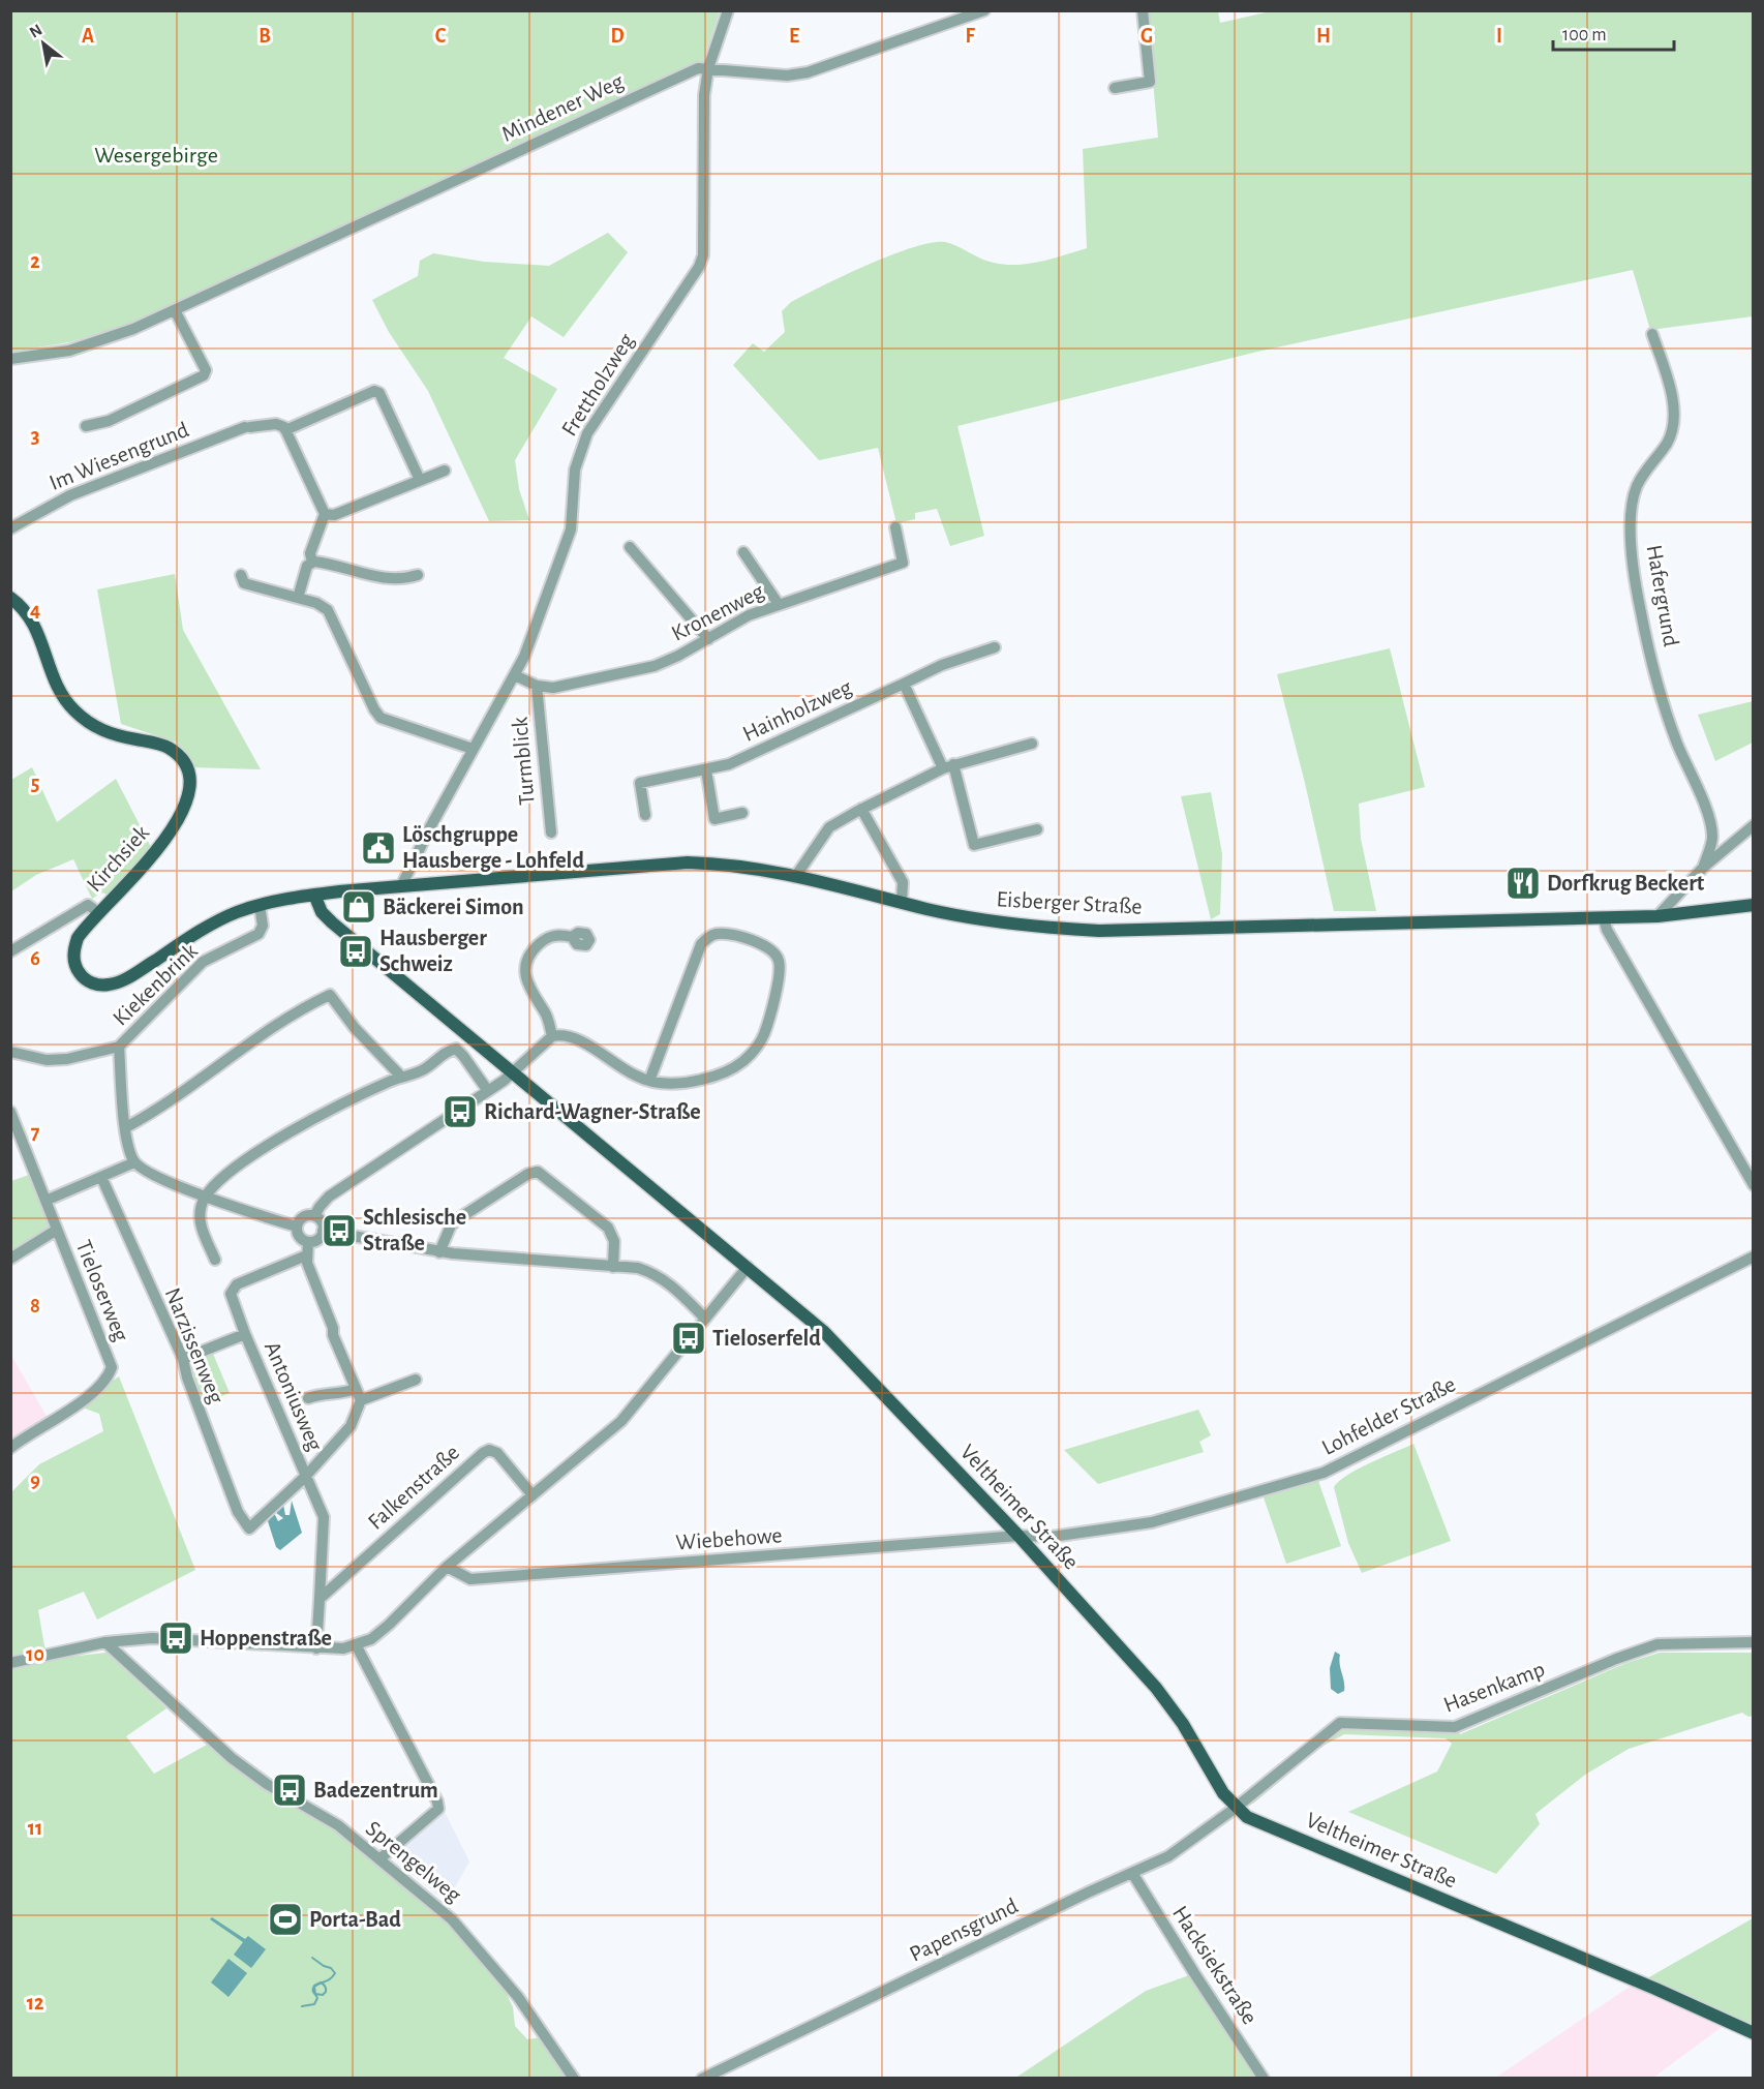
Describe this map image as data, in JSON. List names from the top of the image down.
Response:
{
  "streets": {
    "main road": ["Kirchsiek", "Eisberger Straße", "Veltheimer Straße"],
    "street": [
      "Mindener Weg",
      "Frettholzweg",
      "Im Wiesengrund",
      "Hafergrund",
      "Kronenweg",
      "Hainholzweg",
      "Turmblick",
      "Kiekenbrink",
      "Tieloserweg",
      "Narzissenweg",
      "Antoniusweg",
      "Lohfelder Straße",
      "Falkenstraße",
      "Wiebehowe",
      "Hasenkamp",
      "Sprengelweg",
      "Papensgrund",
      "Hacksiekstraße"
    ]
  },
  "crossings": [
    ["Mindener Weg", "Frettholzweg"],
    ["Frettholzweg", "Kronenweg"],
    ["Frettholzweg", "Eisberger Straße"],
    ["Kronenweg", "Turmblick"],
    ["Kirchsiek", "Eisberger Straße"],
    ["Kirchsiek", "Kiekenbrink"],
    ["Kirchsiek", "Veltheimer Straße"],
    ["Eisberger Straße", "Veltheimer Straße"],
    ["Narzissenweg", "Antoniusweg"],
    ["Antoniusweg", "Falkenstraße"],
    ["Lohfelder Straße", "Veltheimer Straße"],
    ["Lohfelder Straße", "Wiebehowe"],
    ["Veltheimer Straße", "Wiebehowe"],
    ["Veltheimer Straße", "Hasenkamp"],
    ["Veltheimer Straße", "Papensgrund"],
    ["Hasenkamp", "Papensgrund"],
    ["Papensgrund", "Hacksiekstraße"]
  ],
  "parks": ["Wesergebirge"],
  "places": {
    "public building": ["Löschgruppe Hausberge - Lohfeld"],
    "restaurant": ["Dorfkrug Beckert"],
    "shop": ["Bäckerei Simon"],
    "bus stop": [
      "Hausberger Schweiz",
      "Richard-Wagner-Straße",
      "Schlesische Straße",
      "Tieloserfeld",
      "Hoppenstraße",
      "Badezentrum"
    ],
    "sports": ["Porta-Bad"]
  },
  "scale_bar": "100 m",
  "north": "top left",
  "grid": {
    "columns": [
      "A",
      "B",
      "C",
      "D",
      "E",
      "F",
      "G",
      "H",
      "I"
    ],
    "rows": [
      "2",
      "3",
      "4",
      "5",
      "6",
      "7",
      "8",
      "9",
      "10",
      "11",
      "12"
    ]
  }
}
